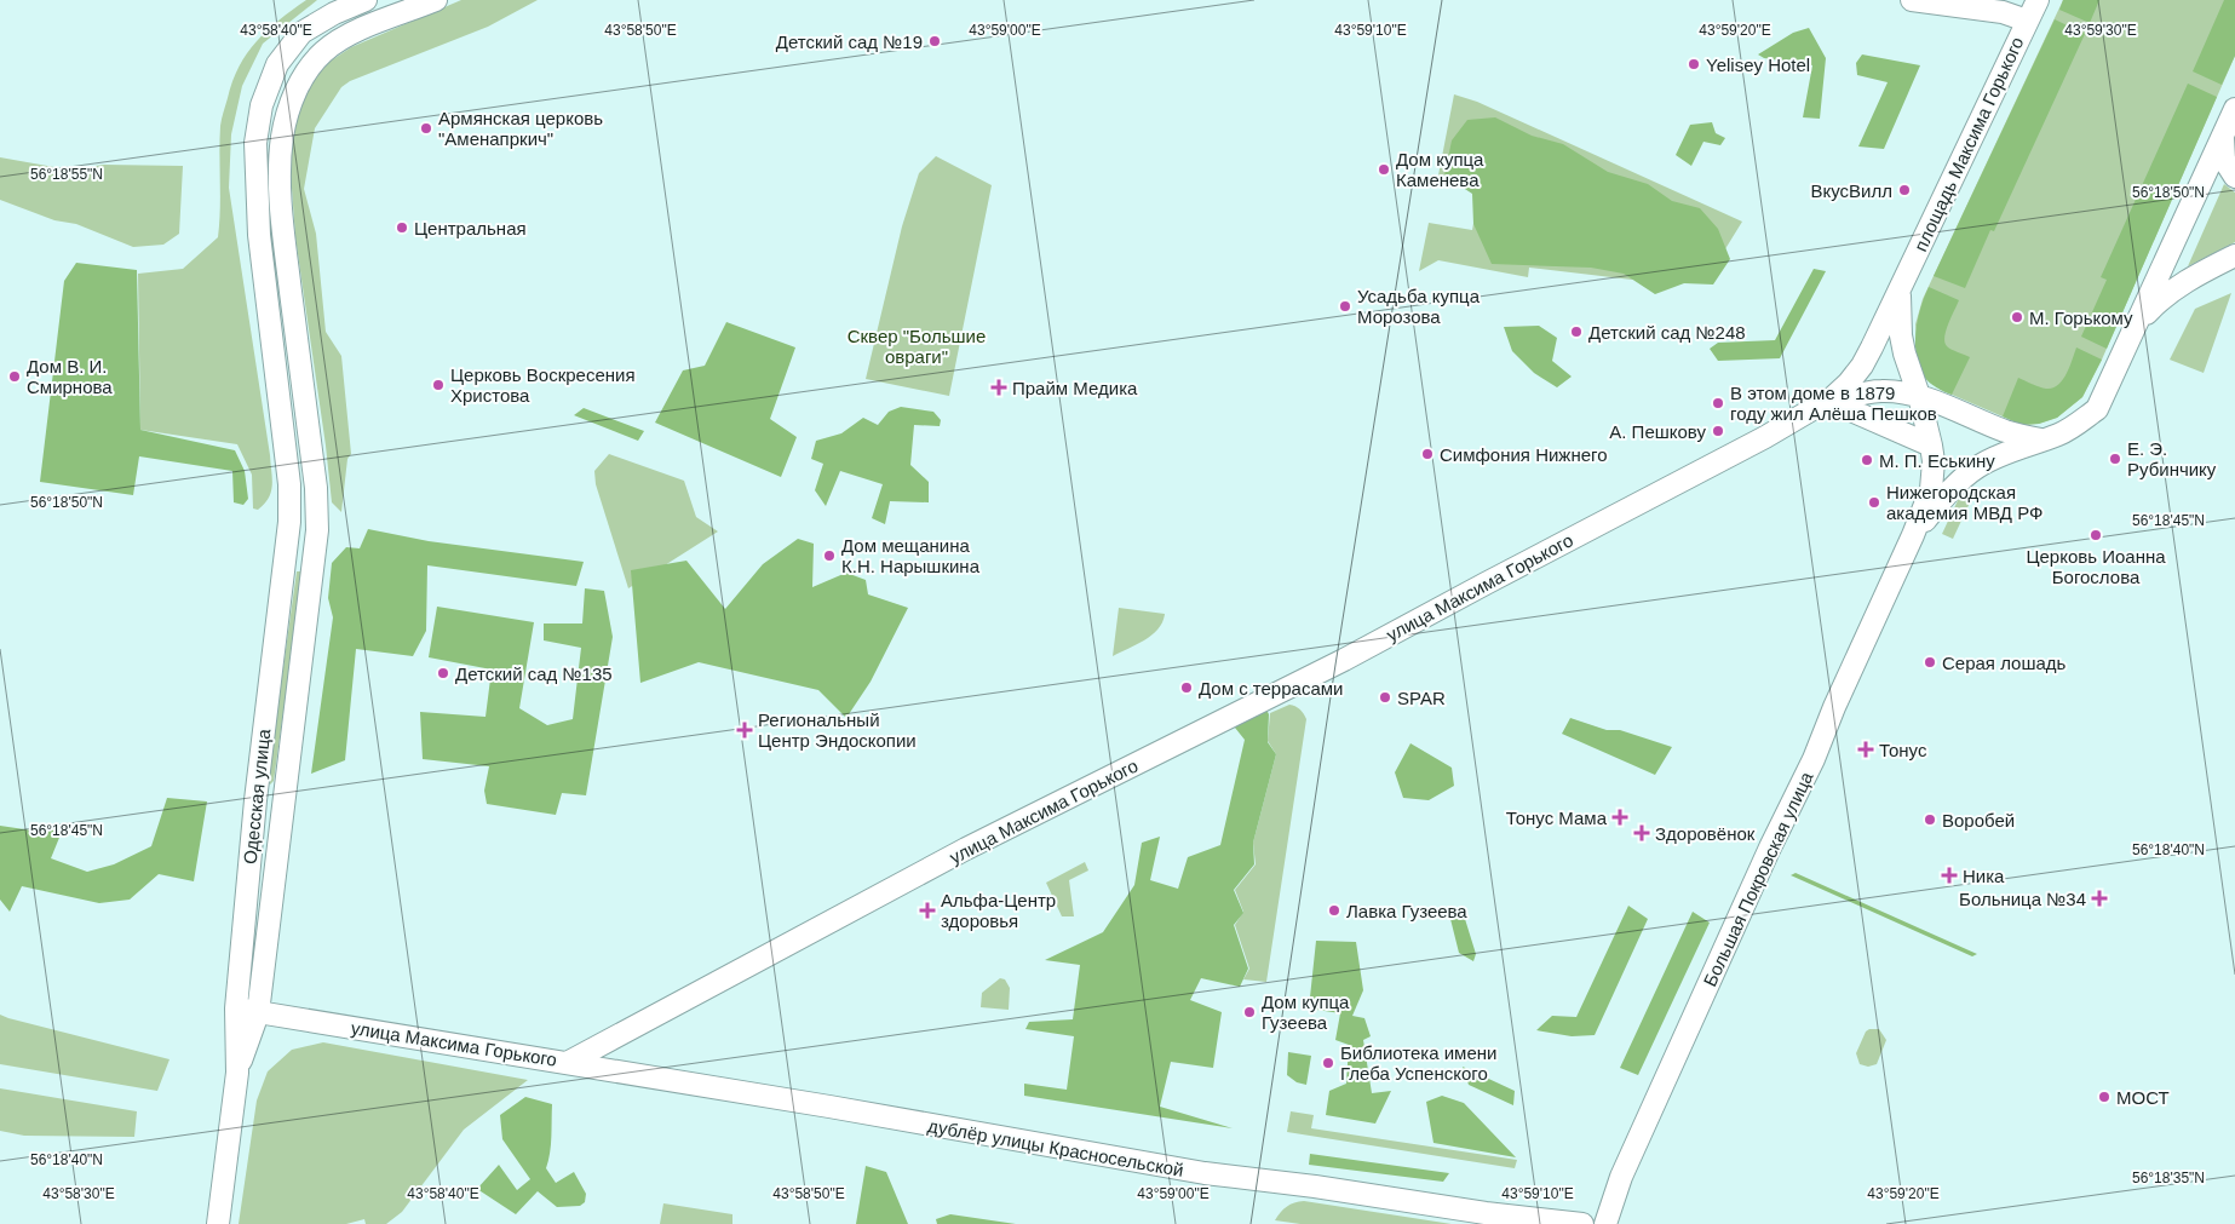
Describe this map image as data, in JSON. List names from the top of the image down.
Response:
{
  "streets": {
    "main road": [
      "площадь Максима Горького",
      "улица Максима Горького",
      "Одесская улица",
      "Большая Покровская улица",
      "дублёр улицы Красносельской"
    ]
  },
  "crossings": [
    ["площадь Максима Горького", "улица Максима Горького"],
    ["площадь Максима Горького", "Большая Покровская улица"],
    ["улица Максима Горького", "Одесская улица"],
    ["улица Максима Горького", "дублёр улицы Красносельской"]
  ],
  "parks": ["Сквер \"Большие овраги\""],
  "places": {
    "other": [
      "Детский сад №19",
      "Yelisey Hotel",
      "Армянская церковь \"Аменапркич\"",
      "Дом купца Каменева",
      "ВкусВилл",
      "Центральная",
      "Усадьба купца Морозова",
      "М. Горькому",
      "Детский сад №248",
      "Дом В. И. Смирнова",
      "Церковь Воскресения Христова",
      "В этом доме в 1879 году жил Алёша Пешков",
      "А. Пешкову",
      "Симфония Нижнего",
      "Е. Э. Рубинчику",
      "М. П. Еськину",
      "Нижегородская академия МВД РФ",
      "Церковь Иоанна Богослова",
      "Дом мещанина К.Н. Нарышкина",
      "Серая лошадь",
      "Детский сад №135",
      "Дом с террасами",
      "SPAR",
      "Воробей",
      "Лавка Гузеева",
      "Дом купца Гузеева",
      "Библиотека имени Глеба Успенского",
      "МОСТ"
    ],
    "health": [
      "Прайм Медика",
      "Региональный Центр Эндоскопии",
      "Тонус",
      "Тонус Мама",
      "Здоровёнок",
      "Ника",
      "Больница №34",
      "Альфа-Центр здоровья"
    ]
  },
  "coordinates": [
    "43°58'40\"E",
    "43°58'50\"E",
    "43°59'00\"E",
    "43°59'10\"E",
    "43°59'20\"E",
    "43°59'30\"E",
    "56°18'55\"N",
    "56°18'50\"N",
    "56°18'45\"N",
    "56°18'40\"N",
    "56°18'35\"N",
    "43°58'30\"E"
  ]
}
